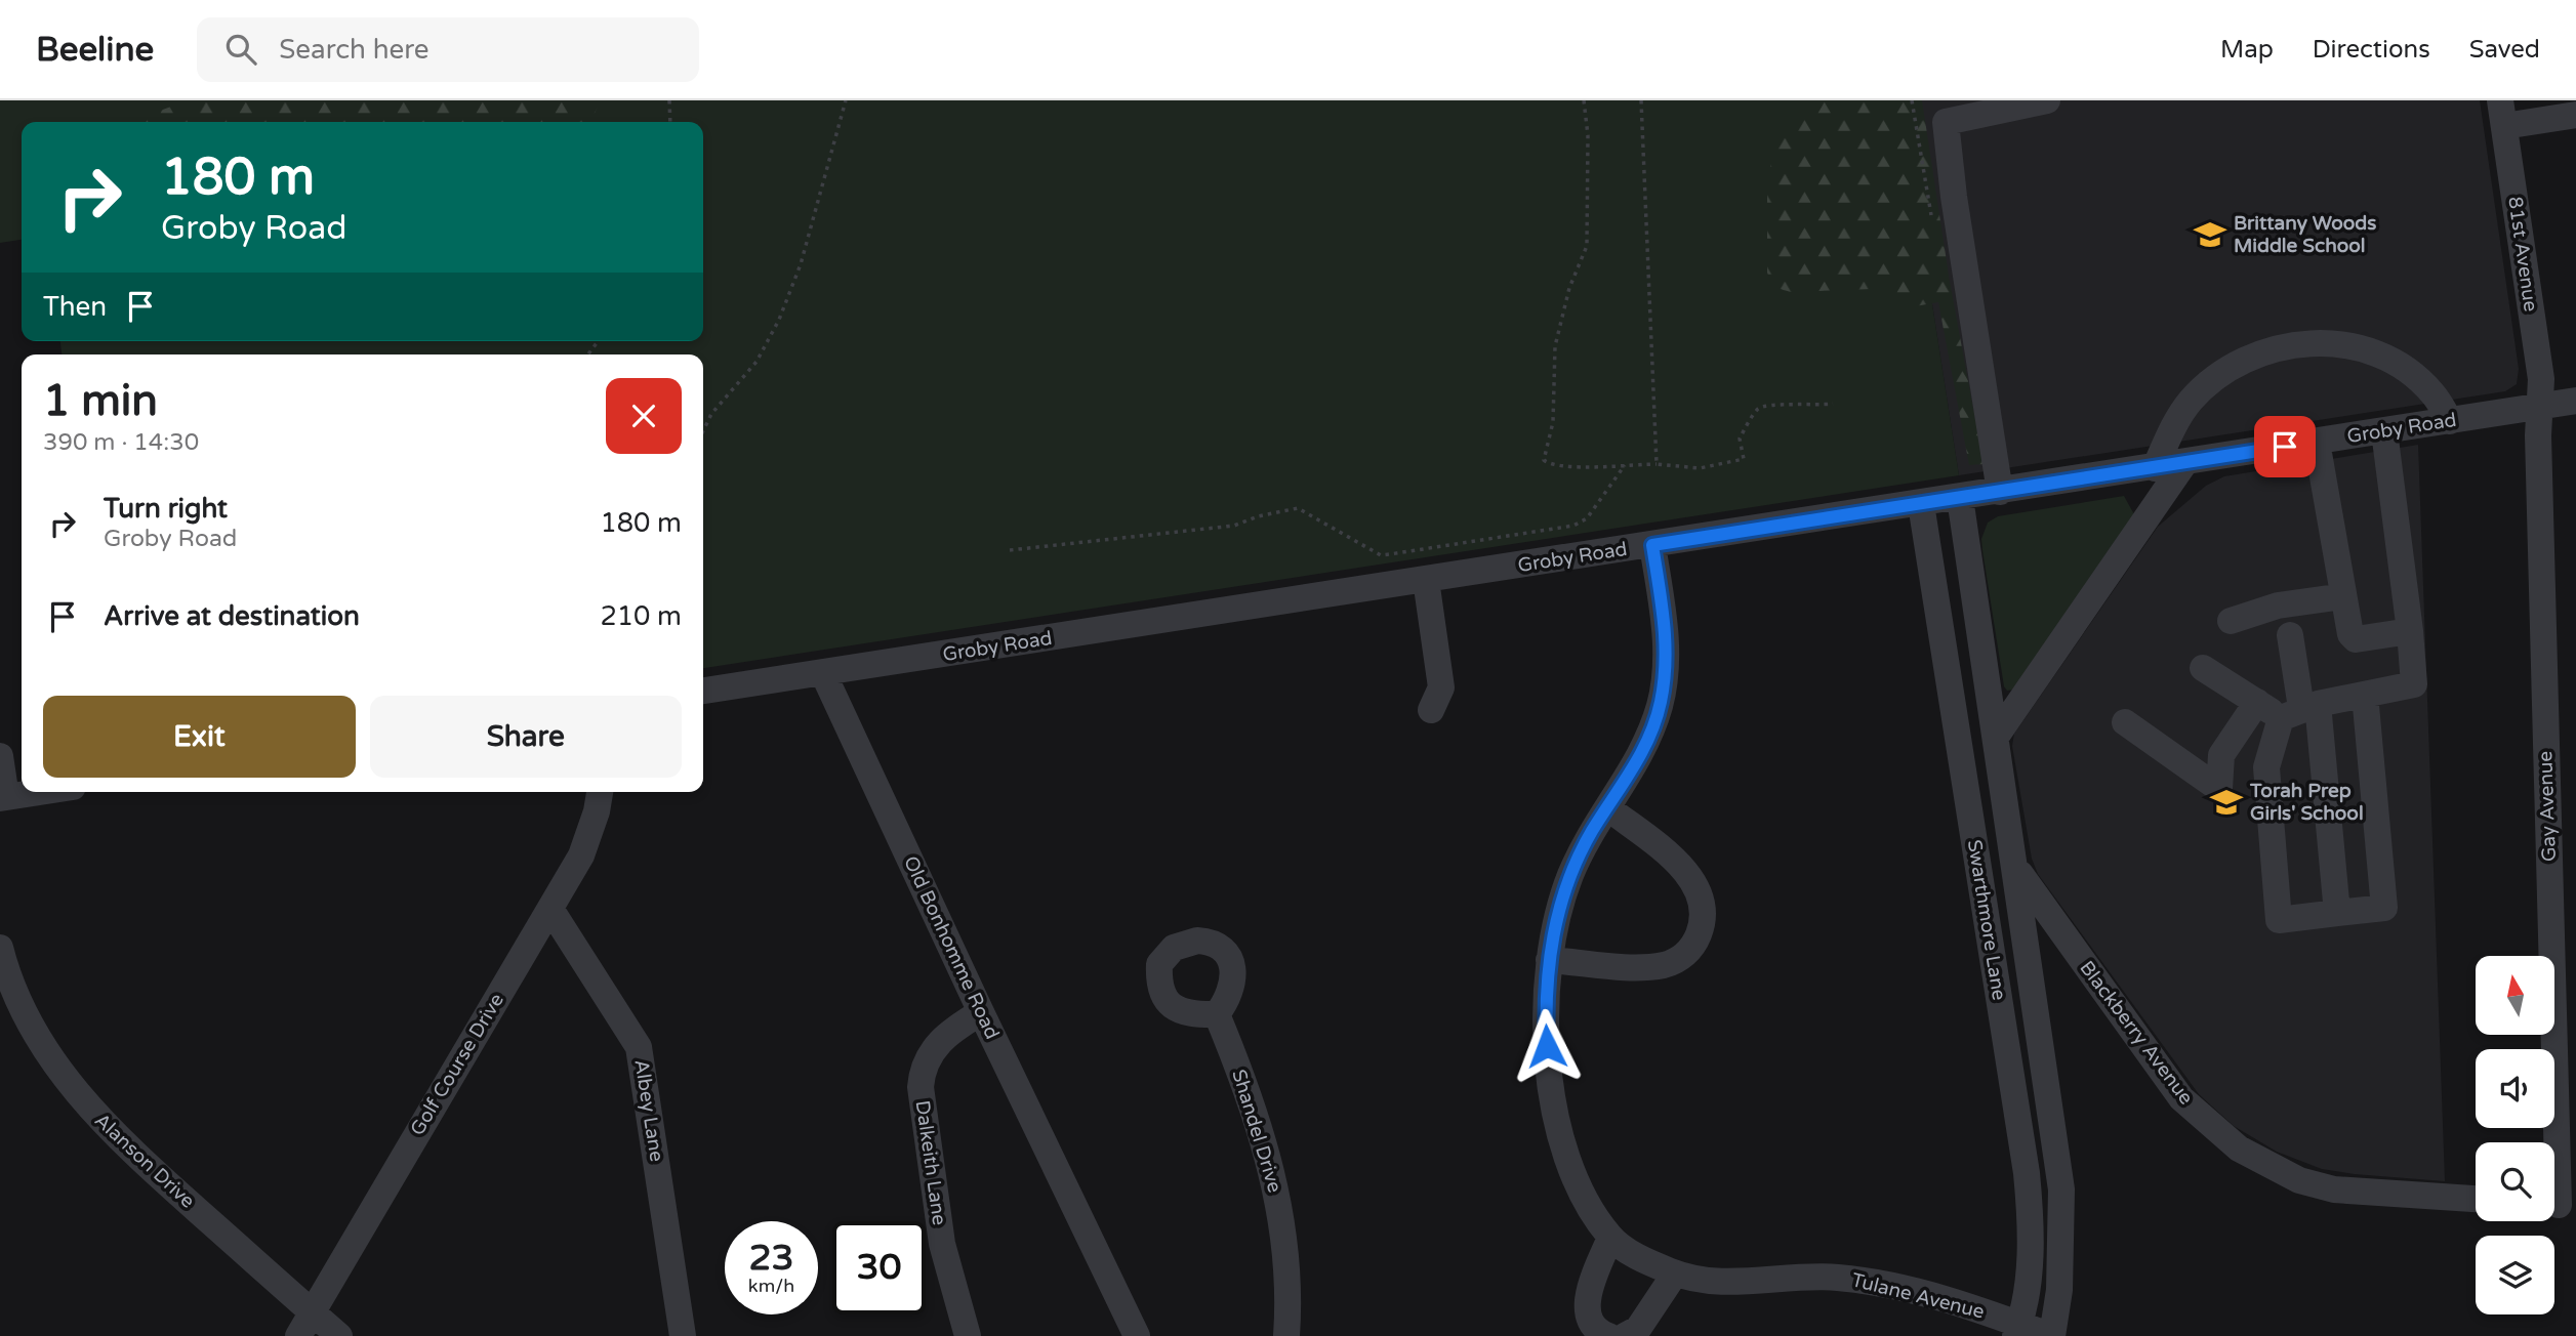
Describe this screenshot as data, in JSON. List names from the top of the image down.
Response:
{
  "streets": {
    "street": [
      "81st Avenue",
      "Groby Road",
      "Gay Avenue",
      "Swarthmore Lane",
      "Old Bonhomme Road",
      "Blackberry Avenue",
      "Golf Course Drive",
      "Albey Lane",
      "Shandel Drive",
      "Alanson Drive",
      "Dalkeith Lane",
      "Tulane Avenue"
    ]
  },
  "crossings": [
    ["81st Avenue", "Groby Road"],
    ["81st Avenue", "Gay Avenue"],
    ["Groby Road", "Gay Avenue"],
    ["Groby Road", "Swarthmore Lane"],
    ["Groby Road", "Old Bonhomme Road"],
    ["Groby Road", "Tulane Avenue"],
    ["Swarthmore Lane", "Blackberry Avenue"],
    ["Swarthmore Lane", "Tulane Avenue"],
    ["Old Bonhomme Road", "Dalkeith Lane"],
    ["Golf Course Drive", "Albey Lane"],
    ["Golf Course Drive", "Alanson Drive"]
  ],
  "places": {
    "school or university": ["Brittany Woods Middle School", "Torah Prep Girls' School"]
  },
  "north": "top",
  "page": {
    "header": "Beeline",
    "search": "Search here",
    "nav": ["Map", "Directions", "Saved"],
    "turn": ["180 m", "Groby Road"],
    "then": "Then",
    "heading": ["1 min", "390 m · 14:30"],
    "list": [
      {
        "name": "Turn right",
        "note": "Groby Road",
        "value": "180 m"
      },
      {
        "name": "Arrive at destination",
        "value": "210 m"
      }
    ],
    "buttons": ["Exit", "Share"],
    "speed": "23 km/h",
    "limit": "30"
  }
}
